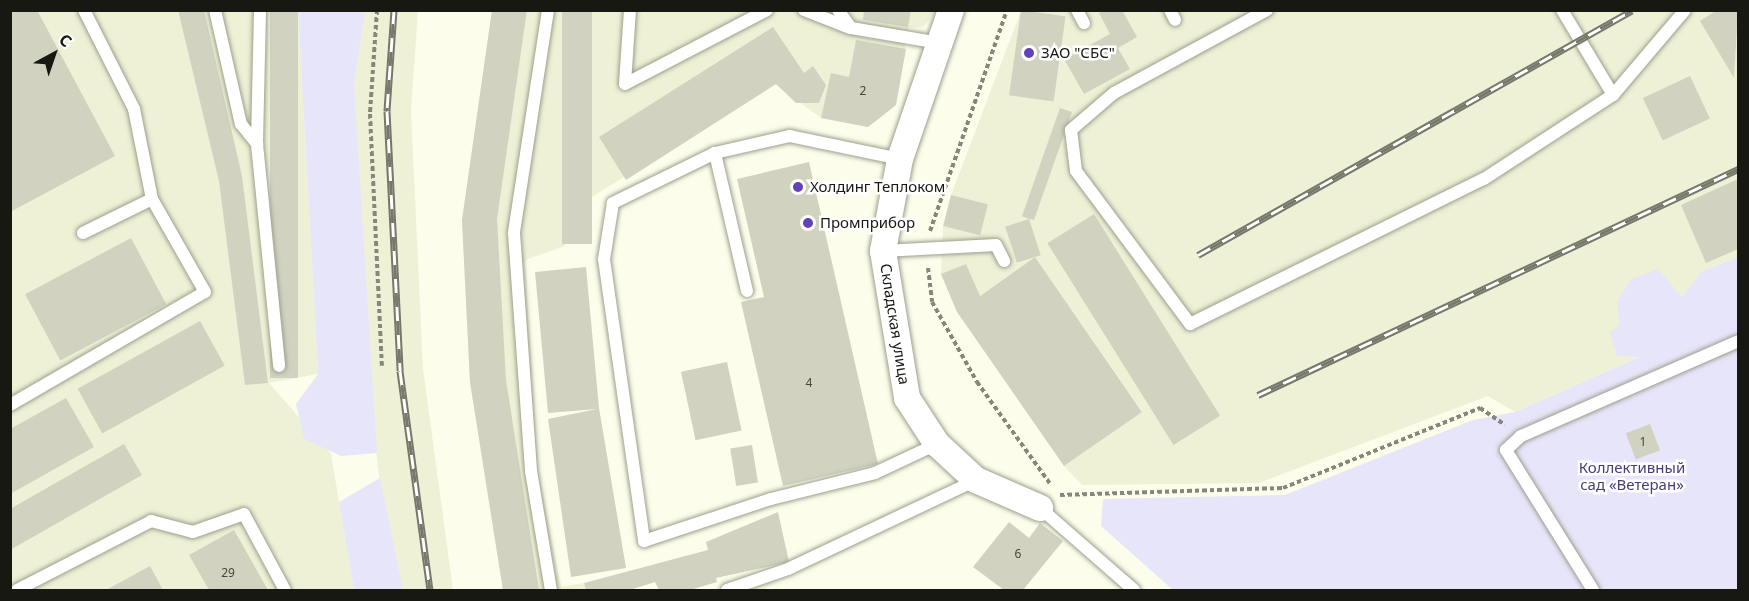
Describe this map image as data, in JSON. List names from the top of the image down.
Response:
{
  "streets": {
    "street": ["Складская улица"]
  },
  "parks": ["Коллективный сад «Ветеран»"],
  "places": ["ЗАО \"СБС\"", "Холдинг Теплоком", "Промприбор"],
  "house_numbers": [
    "2",
    "4",
    "1",
    "6",
    "29"
  ],
  "north": "top right"
}
